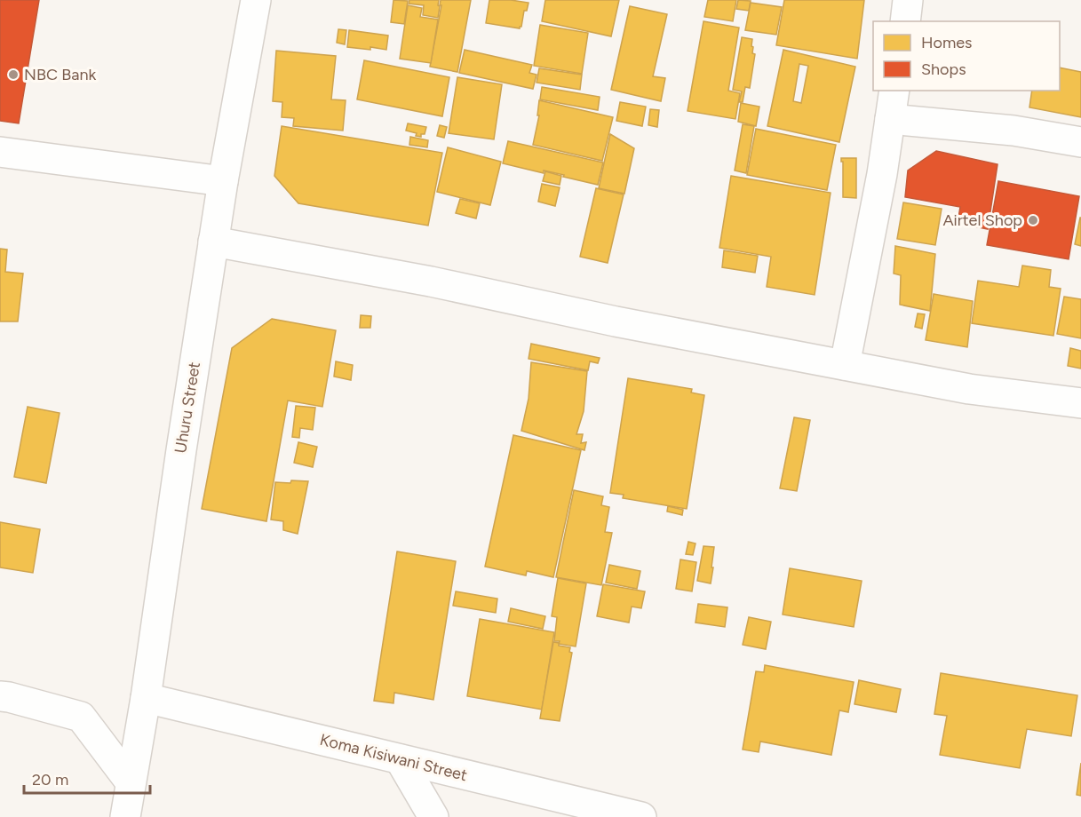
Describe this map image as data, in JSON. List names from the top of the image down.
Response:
{
  "streets": {
    "street": ["Uhuru Street", "Koma Kisiwani Street"]
  },
  "crossings": [
    ["Uhuru Street", "Koma Kisiwani Street"]
  ],
  "places": ["NBC Bank", "Airtel Shop"],
  "legend": ["Homes", "Shops"],
  "scale_bar": "20 m"
}
